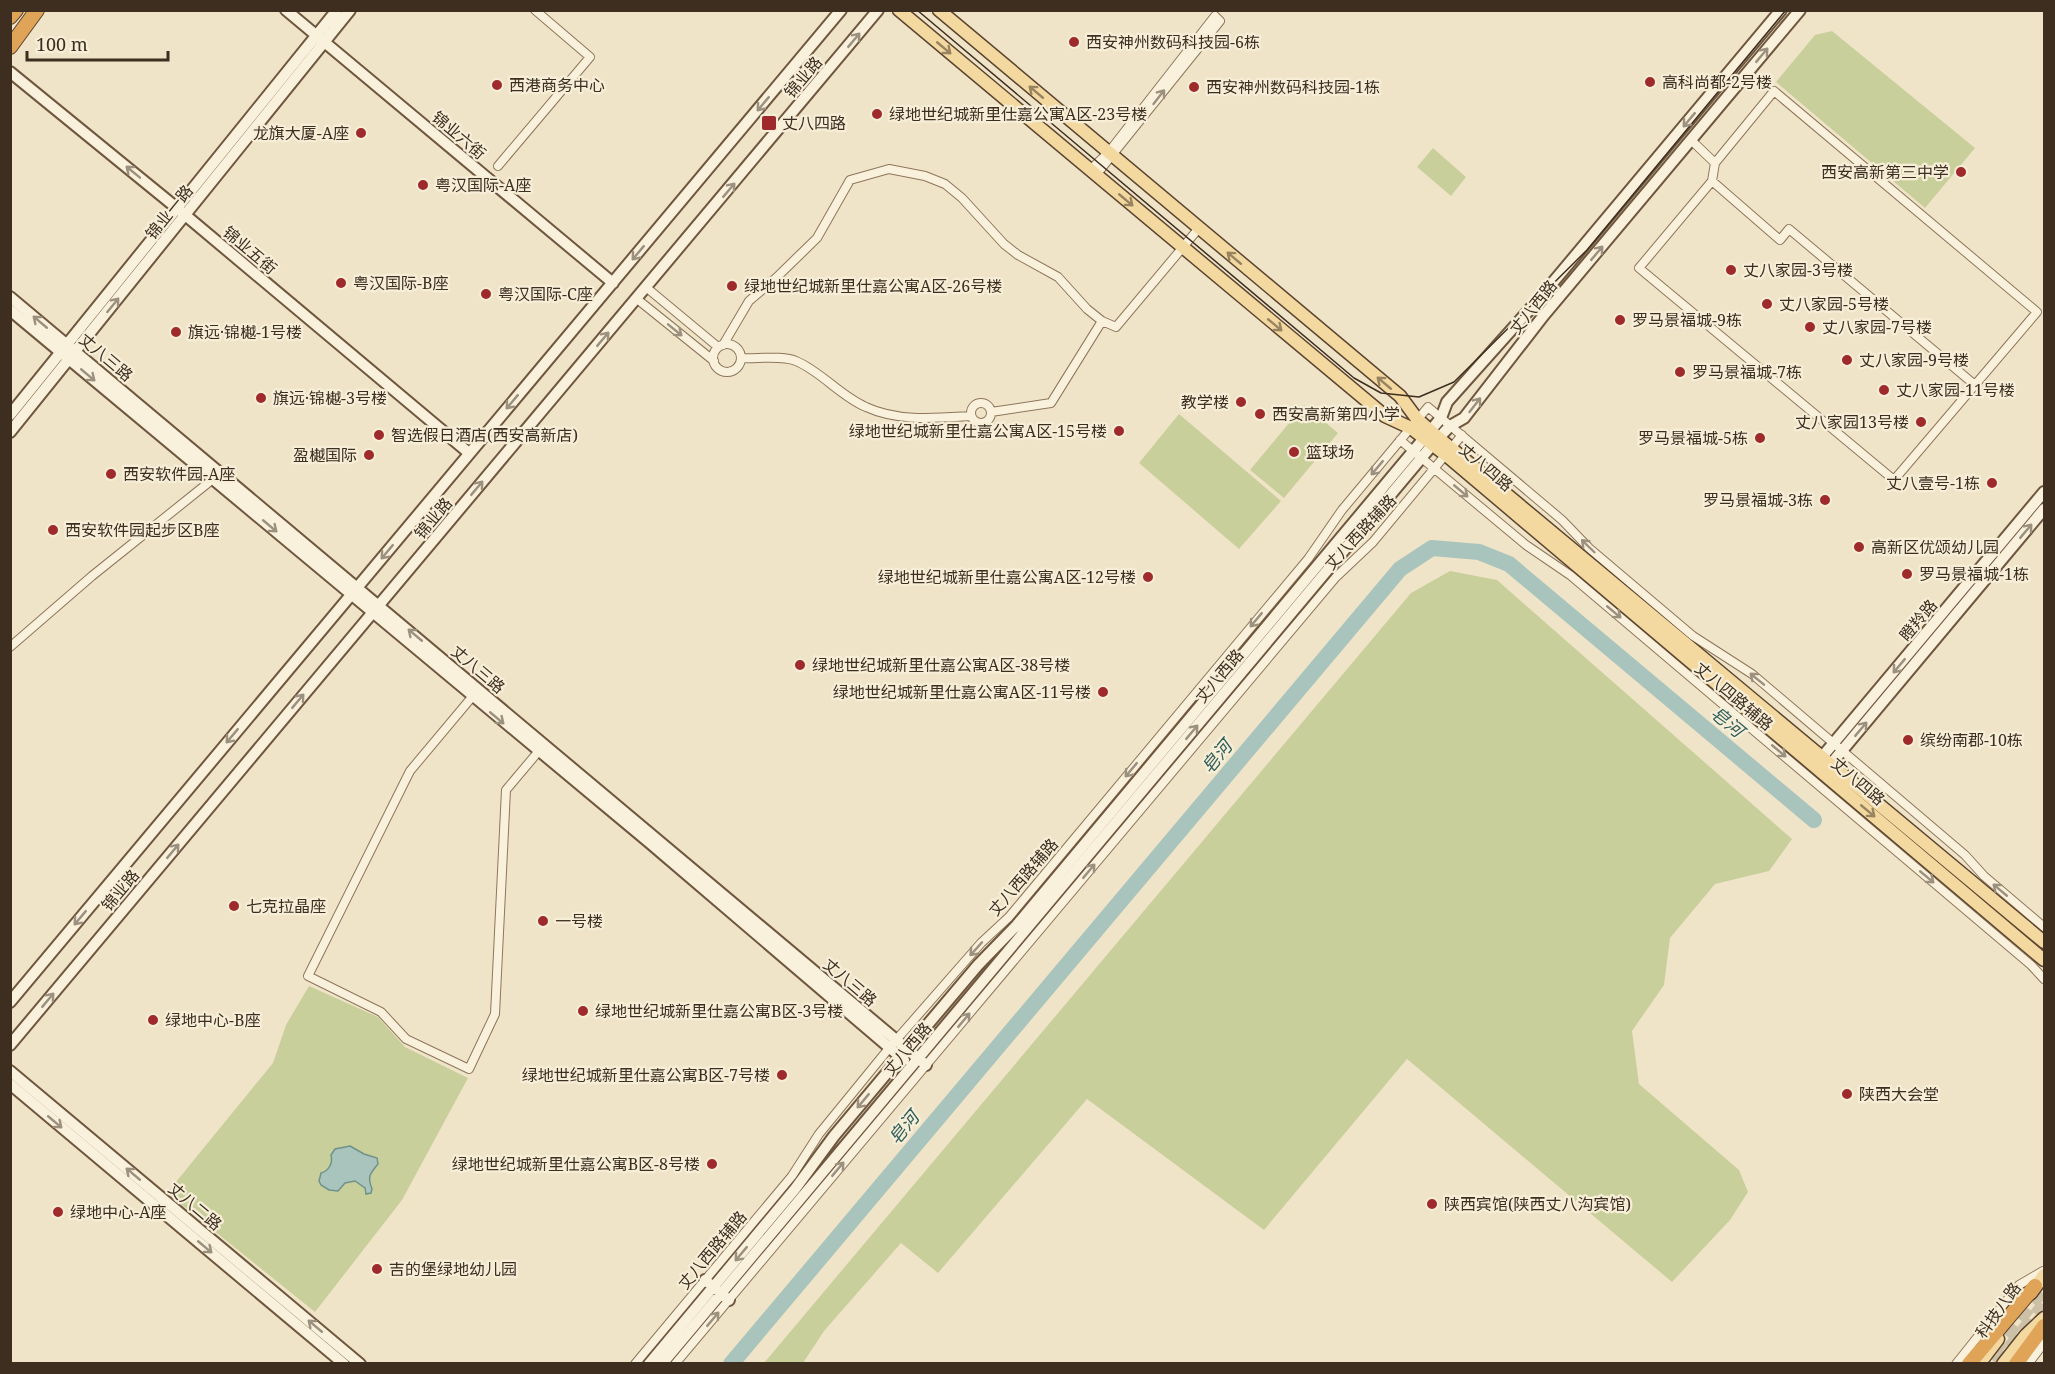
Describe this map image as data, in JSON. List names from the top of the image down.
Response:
{
  "streets": {
    "main road": [
      "锦业路",
      "锦业六街",
      "锦业一路",
      "锦业五街",
      "丈八西路",
      "丈八三路",
      "丈八四路",
      "瞪羚路",
      "丈八二路",
      "科技八路"
    ],
    "street": ["丈八西路辅路", "丈八四路辅路"]
  },
  "crossings": [
    ["锦业路", "锦业六街"],
    ["锦业路", "锦业五街"],
    ["锦业路", "丈八三路"],
    ["锦业六街", "锦业一路"],
    ["锦业一路", "锦业五街"],
    ["锦业一路", "丈八三路"],
    ["丈八西路", "丈八三路"],
    ["丈八西路", "丈八四路"],
    ["丈八西路", "丈八西路辅路"],
    ["丈八西路", "丈八四路辅路"],
    ["丈八三路", "丈八西路辅路"],
    ["丈八四路", "丈八西路辅路"],
    ["丈八四路", "瞪羚路"],
    ["丈八西路辅路", "丈八四路辅路"],
    ["瞪羚路", "丈八四路辅路"]
  ],
  "one_way": ["锦业五街"],
  "water": ["皂河"],
  "places": {
    "other": [
      "西安神州数码科技园-6栋",
      "高科尚都-2号楼",
      "西港商务中心",
      "西安神州数码科技园-1栋",
      "绿地世纪城新里仕嘉公寓A区-23号楼",
      "龙旗大厦-A座",
      "西安高新第三中学",
      "粤汉国际-A座",
      "丈八家园-3号楼",
      "粤汉国际-B座",
      "绿地世纪城新里仕嘉公寓A区-26号楼",
      "粤汉国际-C座",
      "丈八家园-5号楼",
      "罗马景福城-9栋",
      "丈八家园-7号楼",
      "旗远·锦樾-1号楼",
      "丈八家园-9号楼",
      "罗马景福城-7栋",
      "丈八家园-11号楼",
      "旗远·锦樾-3号楼",
      "教学楼",
      "西安高新第四小学",
      "丈八家园13号楼",
      "绿地世纪城新里仕嘉公寓A区-15号楼",
      "智选假日酒店(西安高新店)",
      "罗马景福城-5栋",
      "篮球场",
      "盈樾国际",
      "西安软件园-A座",
      "丈八壹号-1栋",
      "罗马景福城-3栋",
      "西安软件园起步区B座",
      "高新区优颂幼儿园",
      "罗马景福城-1栋",
      "绿地世纪城新里仕嘉公寓A区-12号楼",
      "绿地世纪城新里仕嘉公寓A区-38号楼",
      "绿地世纪城新里仕嘉公寓A区-11号楼",
      "缤纷南郡-10栋",
      "七克拉晶座",
      "一号楼",
      "绿地世纪城新里仕嘉公寓B区-3号楼",
      "绿地中心-B座",
      "绿地世纪城新里仕嘉公寓B区-7号楼",
      "陕西大会堂",
      "绿地世纪城新里仕嘉公寓B区-8号楼",
      "陕西宾馆(陕西丈八沟宾馆)",
      "绿地中心-A座",
      "吉的堡绿地幼儿园"
    ],
    "transit": ["丈八四路"]
  },
  "scale_bar": "100 m"
}
